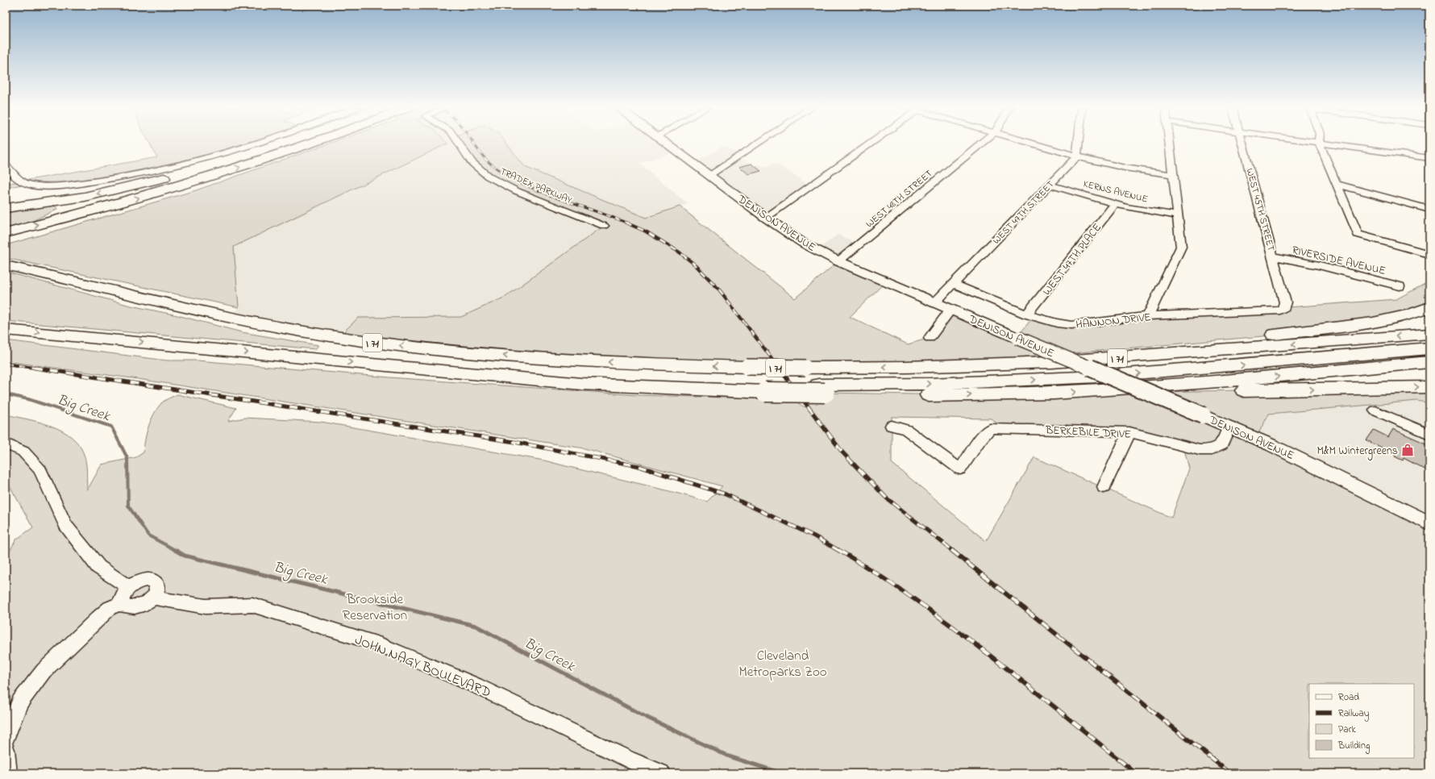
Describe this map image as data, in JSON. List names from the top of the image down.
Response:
{
  "streets": {
    "highway": ["I 71"],
    "main road": ["DENISON AVENUE"],
    "street": [
      "TRADEX PARKWAY",
      "KERNS AVENUE",
      "WEST 48TH STREET",
      "WEST 45TH STREET",
      "WEST 47TH STREET",
      "WEST 47TH PLACE",
      "RIVERSIDE AVENUE",
      "HANNON DRIVE",
      "BERKEBILE DRIVE",
      "JOHN NAGY BOULEVARD"
    ]
  },
  "crossings": [
    ["KERNS AVENUE", "WEST 47TH STREET"],
    ["KERNS AVENUE", "WEST 47TH PLACE"],
    ["WEST 48TH STREET", "DENISON AVENUE"],
    ["WEST 45TH STREET", "RIVERSIDE AVENUE"],
    ["WEST 45TH STREET", "HANNON DRIVE"],
    ["WEST 47TH STREET", "DENISON AVENUE"],
    ["WEST 47TH STREET", "HANNON DRIVE"],
    ["DENISON AVENUE", "BERKEBILE DRIVE"],
    ["WEST 47TH PLACE", "HANNON DRIVE"]
  ],
  "water": ["Big Creek"],
  "parks": ["Brookside Reservation", "Cleveland Metroparks Zoo"],
  "places": {
    "shop": ["M&M Wintergreens"]
  },
  "legend": [
    "Road",
    "Railway",
    "Park",
    "Building"
  ]
}
